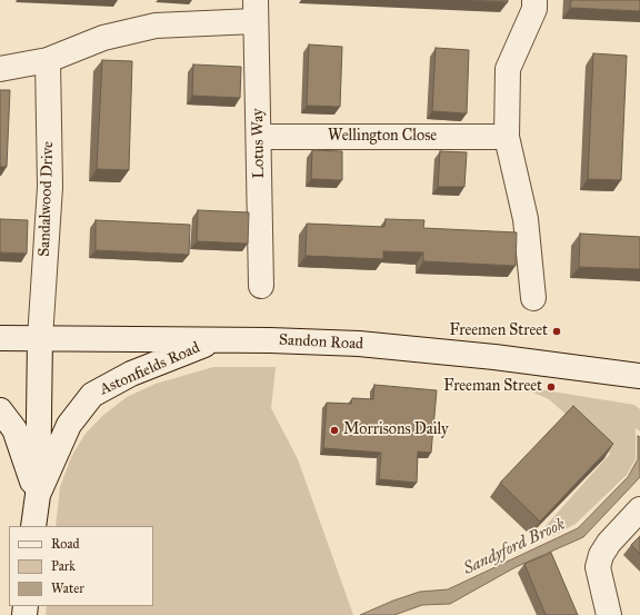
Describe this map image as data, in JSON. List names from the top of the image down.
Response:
{
  "streets": {
    "street": [
      "Wellington Close",
      "Lotus Way",
      "Sandalwood Drive",
      "Sandon Road",
      "Astonfields Road"
    ]
  },
  "crossings": [
    ["Wellington Close", "Lotus Way"],
    ["Sandalwood Drive", "Sandon Road"],
    ["Sandalwood Drive", "Astonfields Road"],
    ["Sandon Road", "Astonfields Road"]
  ],
  "water": ["Sandyford Brook"],
  "places": ["Freemen Street", "Freeman Street", "Morrisons Daily"],
  "legend": ["Road", "Park", "Water"]
}
